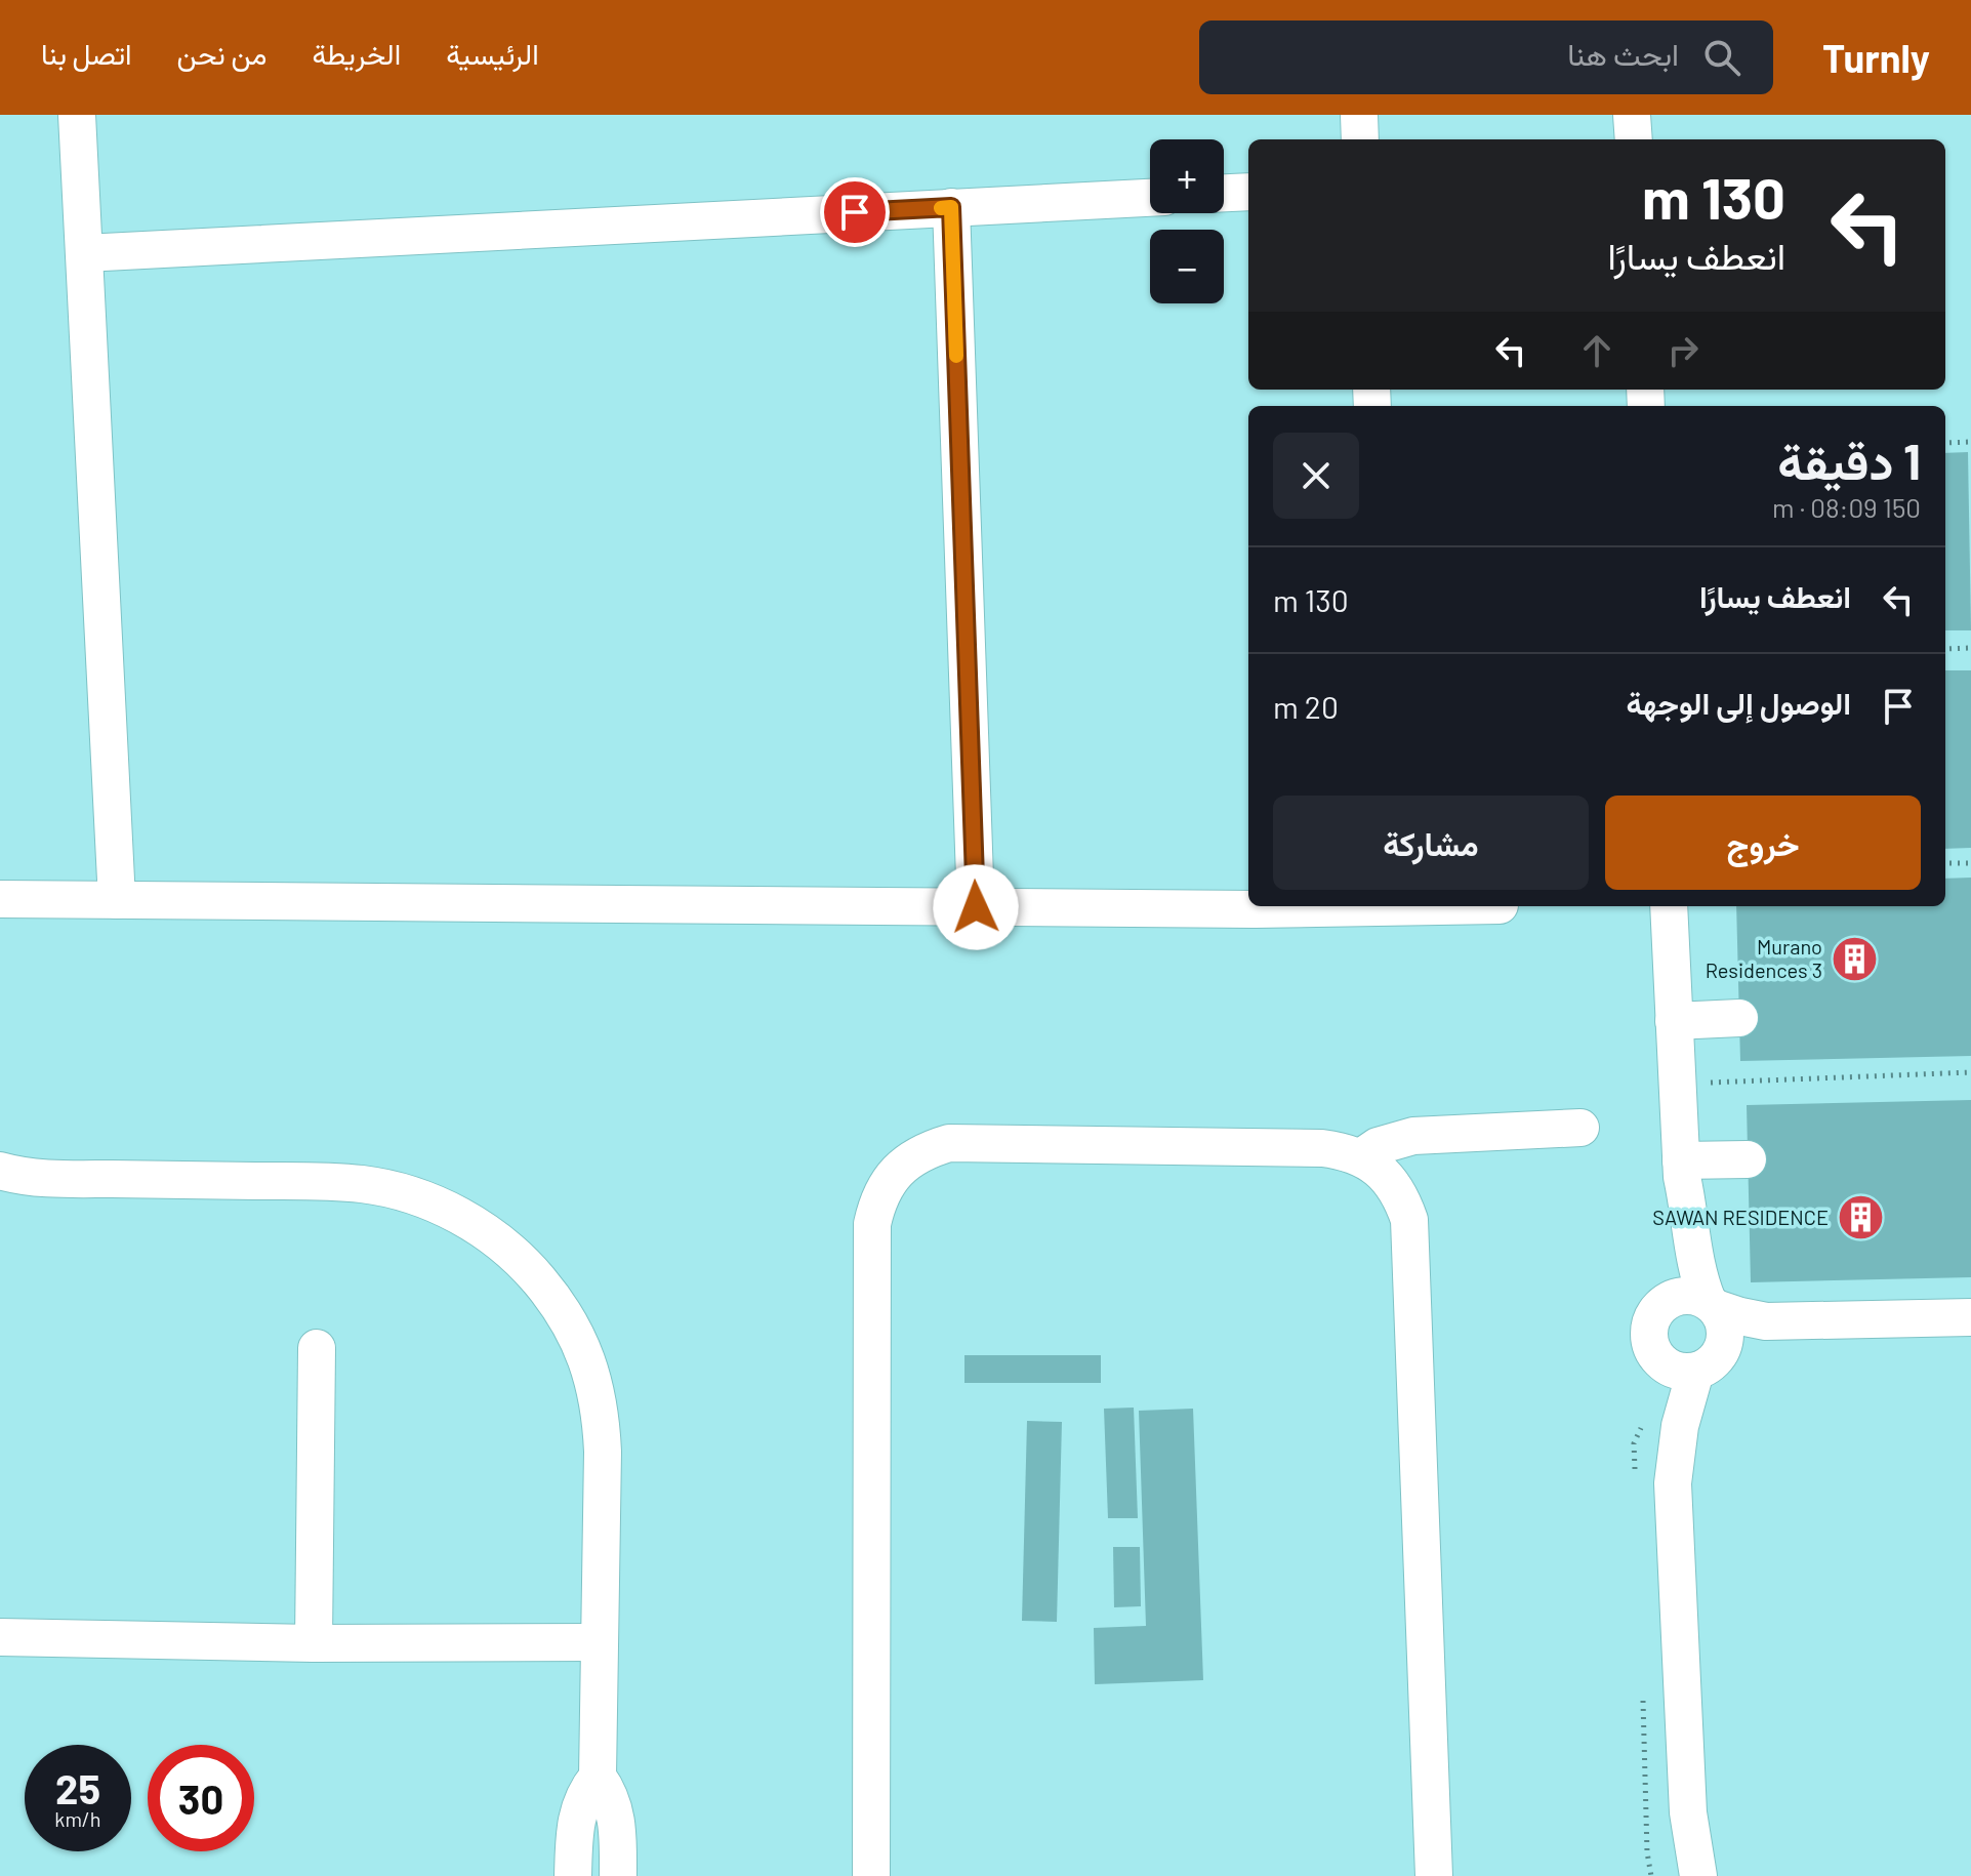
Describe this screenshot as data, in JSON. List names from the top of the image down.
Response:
{
  "places": {
    "building": ["Murano Residences 3", "SAWAN RESIDENCE"]
  },
  "page": {
    "header": "Turnly",
    "search": "ابحث هنا",
    "nav": [
      "الرئيسية",
      "الخريطة",
      "من نحن",
      "اتصل بنا"
    ],
    "map_buttons": ["+", "−"],
    "turn": ["130 m", "انعطف يسارًا"],
    "heading": ["1 دقيقة", "150 m · 08:09"],
    "list": [
      {
        "name": "انعطف يسارًا",
        "value": "130 m"
      },
      {
        "name": "الوصول إلى الوجهة",
        "value": "20 m"
      }
    ],
    "buttons": ["خروج", "مشاركة"],
    "speed": "25 km/h",
    "limit": "30"
  }
}
